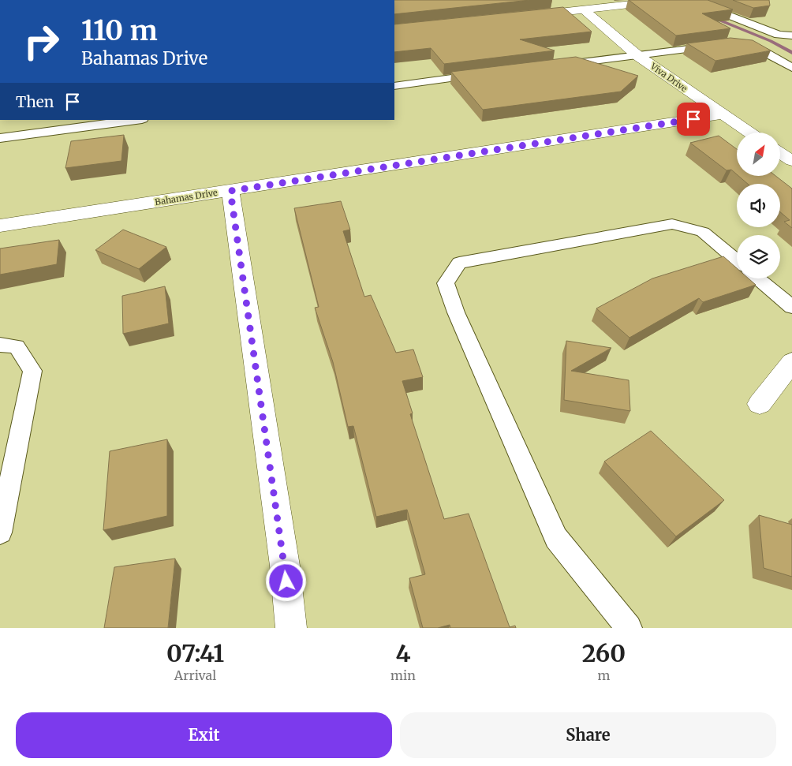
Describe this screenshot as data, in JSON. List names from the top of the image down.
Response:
{
  "streets": {
    "street": ["Viva Drive", "Bahamas Drive"]
  },
  "crossings": [
    ["Viva Drive", "Bahamas Drive"]
  ],
  "north": "top right",
  "page": {
    "turn": ["110 m", "Bahamas Drive"],
    "then": "Then",
    "eta": [
      "07:41",
      "Arrival",
      "4",
      "min",
      "260",
      "m"
    ],
    "buttons": ["Exit", "Share"]
  }
}
